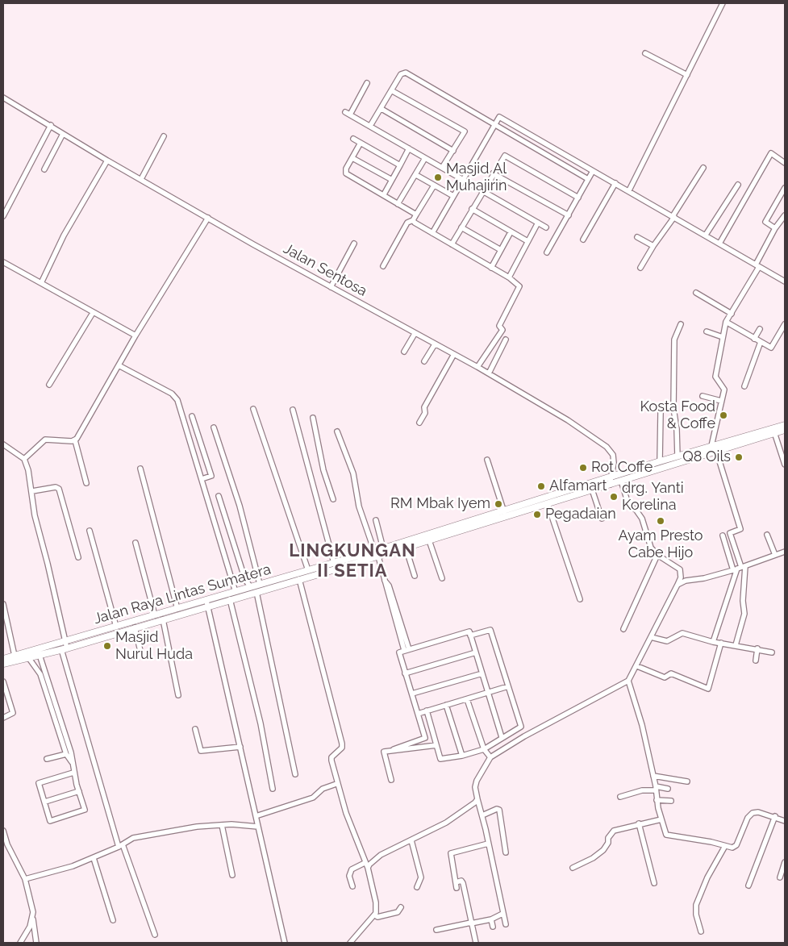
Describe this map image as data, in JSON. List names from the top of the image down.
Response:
{
  "streets": {
    "highway": ["Jalan Raya Lintas Sumatera"],
    "street": ["Jalan Sentosa"]
  },
  "crossings": [
    ["Jalan Sentosa", "Jalan Raya Lintas Sumatera"]
  ],
  "districts": ["LINGKUNGAN II SETIA"],
  "places": [
    "Masjid Al Muhajirin",
    "Kosta Food & Coffe",
    "Q8 Oils",
    "Rot Coffe",
    "Alfamart",
    "drg. Yanti Korelina",
    "RM Mbak Iyem",
    "Pegadaian",
    "Ayam Presto Cabe Hijo",
    "Masjid Nurul Huda"
  ]
}
